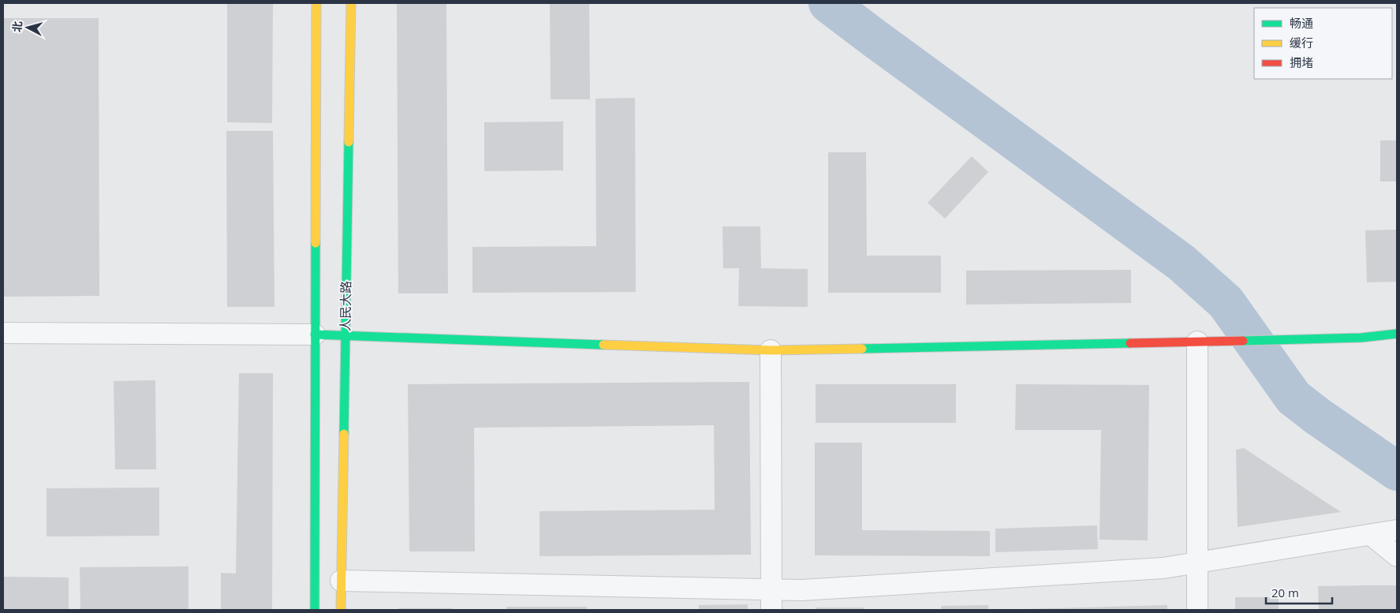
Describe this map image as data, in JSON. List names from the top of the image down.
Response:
{
  "streets": {
    "main road": ["人民大路"]
  },
  "legend": ["畅通", "缓行", "拥堵"],
  "scale_bar": "20 m",
  "north": "left"
}
